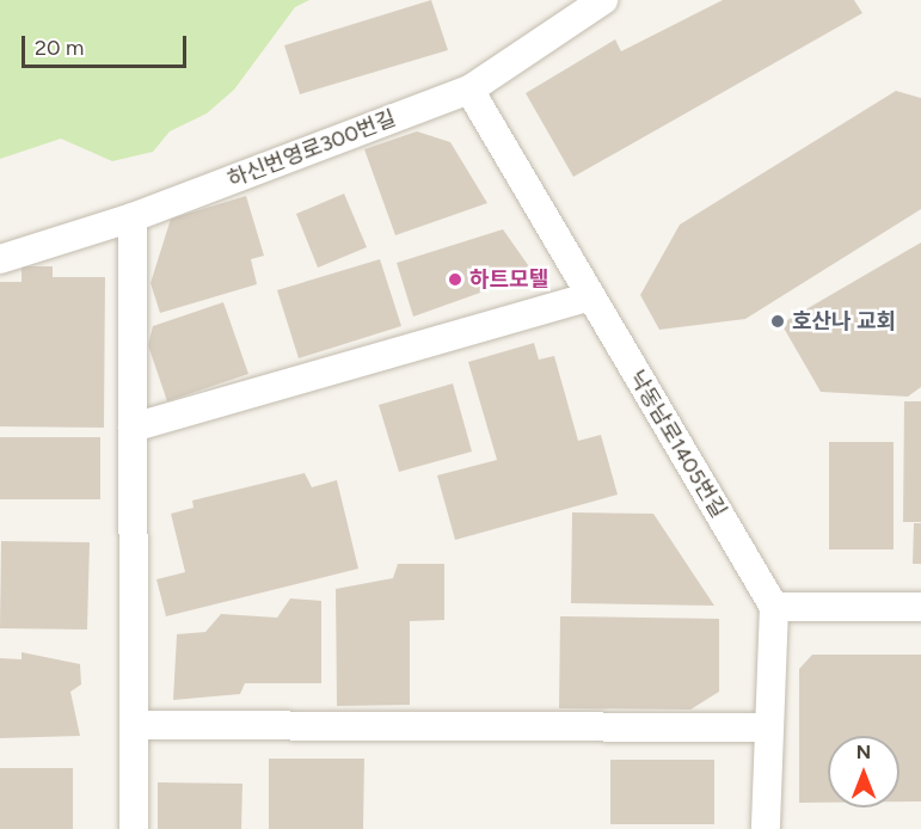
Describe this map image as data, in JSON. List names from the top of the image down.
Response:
{
  "streets": {
    "lane": ["하신번영로300번길", "낙동남로1405번길"]
  },
  "crossings": [
    ["하신번영로300번길", "낙동남로1405번길"]
  ],
  "places": ["하트모텔", "호산나 교회"],
  "scale_bar": "20 m",
  "north": "top"
}
